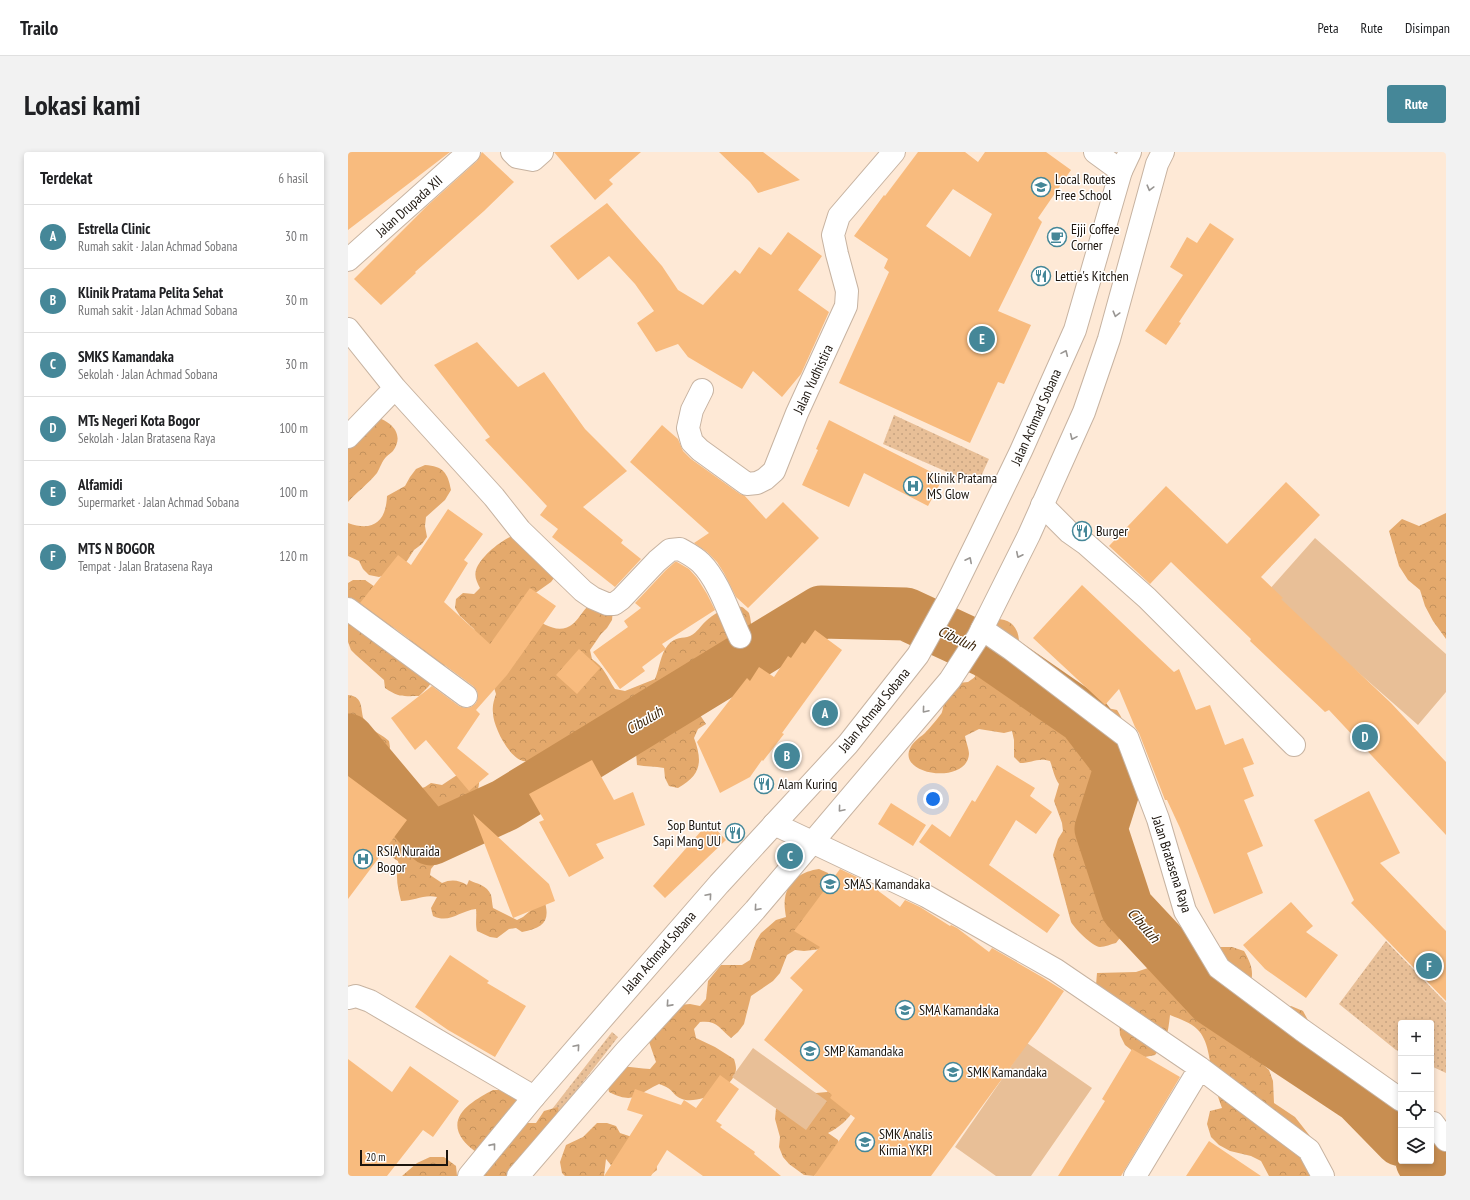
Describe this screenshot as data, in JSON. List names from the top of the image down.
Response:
{
  "streets": {
    "street": [
      "Jalan Drupada XII",
      "Jalan Yudhistira",
      "Jalan Achmad Sobana",
      "Jalan Bratasena Raya"
    ]
  },
  "water": ["Cibuluh"],
  "places": {
    "school or university": [
      "Local Routes Free School",
      "SMAS Kamandaka",
      "SMA Kamandaka",
      "SMP Kamandaka",
      "SMK Kamandaka",
      "SMK Analis Kimia YKPI"
    ],
    "cafe": ["Ejji Coffee Corner"],
    "restaurant": [
      "Lettie's Kitchen",
      "Burger",
      "Alam Kuring",
      "Sop Buntut Sapi Mang UU"
    ],
    "hospital": ["Klinik Pratama MS Glow", "RSIA Nuraida Bogor"]
  },
  "scale_bar": "20 m",
  "page": {
    "header": "Trailo",
    "nav": ["Peta", "Rute", "Disimpan"],
    "buttons": "Rute",
    "title": "Lokasi kami",
    "heading": ["Terdekat", "6 hasil"],
    "list": [
      {
        "mark": "A",
        "name": "Estrella Clinic",
        "note": "Rumah sakit · Jalan Achmad Sobana",
        "value": "30 m"
      },
      {
        "mark": "B",
        "name": "Klinik Pratama Pelita Sehat",
        "note": "Rumah sakit · Jalan Achmad Sobana",
        "value": "30 m"
      },
      {
        "mark": "C",
        "name": "SMKS Kamandaka",
        "note": "Sekolah · Jalan Achmad Sobana",
        "value": "30 m"
      },
      {
        "mark": "D",
        "name": "MTs Negeri Kota Bogor",
        "note": "Sekolah · Jalan Bratasena Raya",
        "value": "100 m"
      },
      {
        "mark": "E",
        "name": "Alfamidi",
        "note": "Supermarket · Jalan Achmad Sobana",
        "value": "100 m"
      },
      {
        "mark": "F",
        "name": "MTS N BOGOR",
        "note": "Tempat · Jalan Bratasena Raya",
        "value": "120 m"
      }
    ],
    "pins": [
      "E",
      "A",
      "D",
      "B",
      "C",
      "F"
    ],
    "map_buttons": ["+", "−"],
    "scale": "20 m"
  }
}
